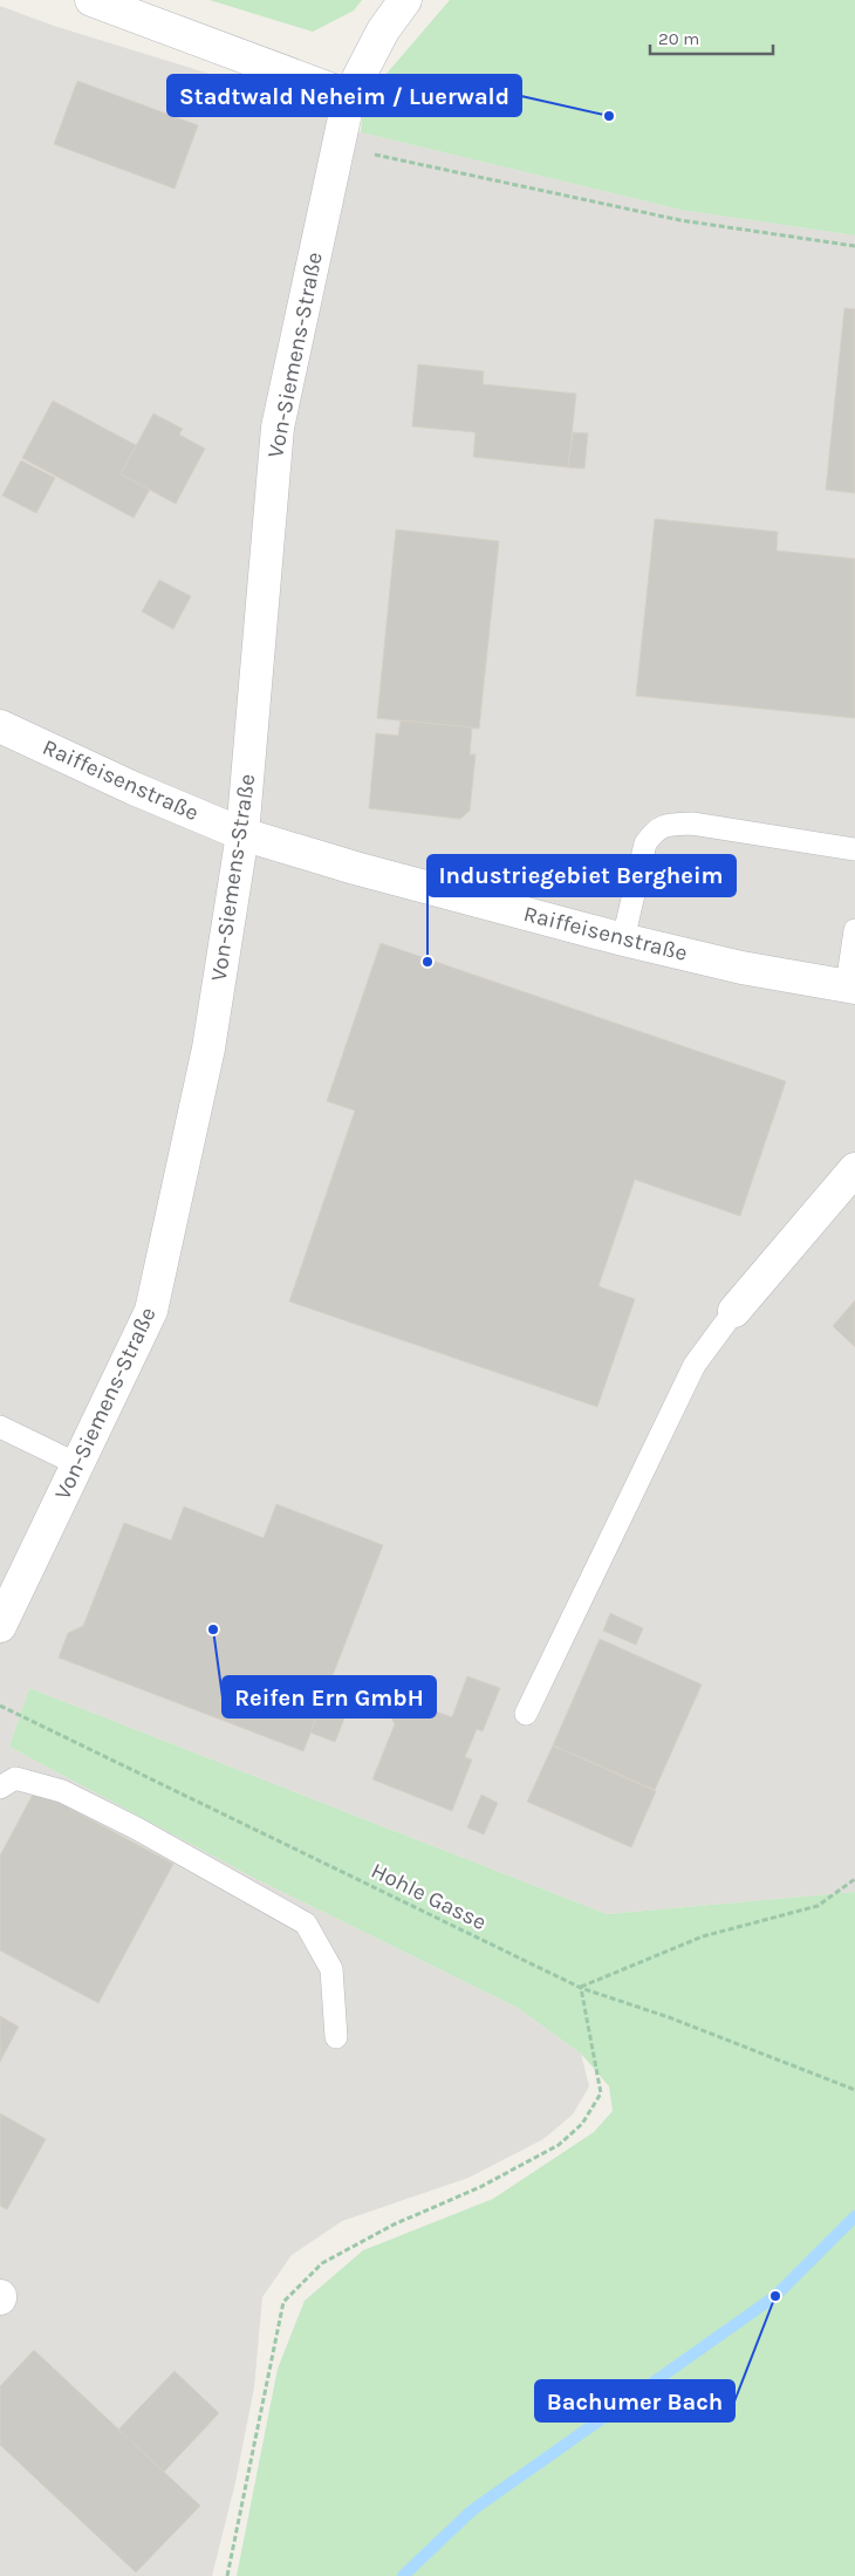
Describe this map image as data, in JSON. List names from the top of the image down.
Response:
{
  "streets": {
    "street": ["Von-Siemens-Straße", "Raiffeisenstraße"],
    "path": ["Hohle Gasse"]
  },
  "crossings": [
    ["Von-Siemens-Straße", "Raiffeisenstraße"]
  ],
  "places": [
    "Stadtwald Neheim / Luerwald",
    "Industriegebiet Bergheim",
    "Reifen Ern GmbH",
    "Bachumer Bach"
  ],
  "scale_bar": "20 m"
}
